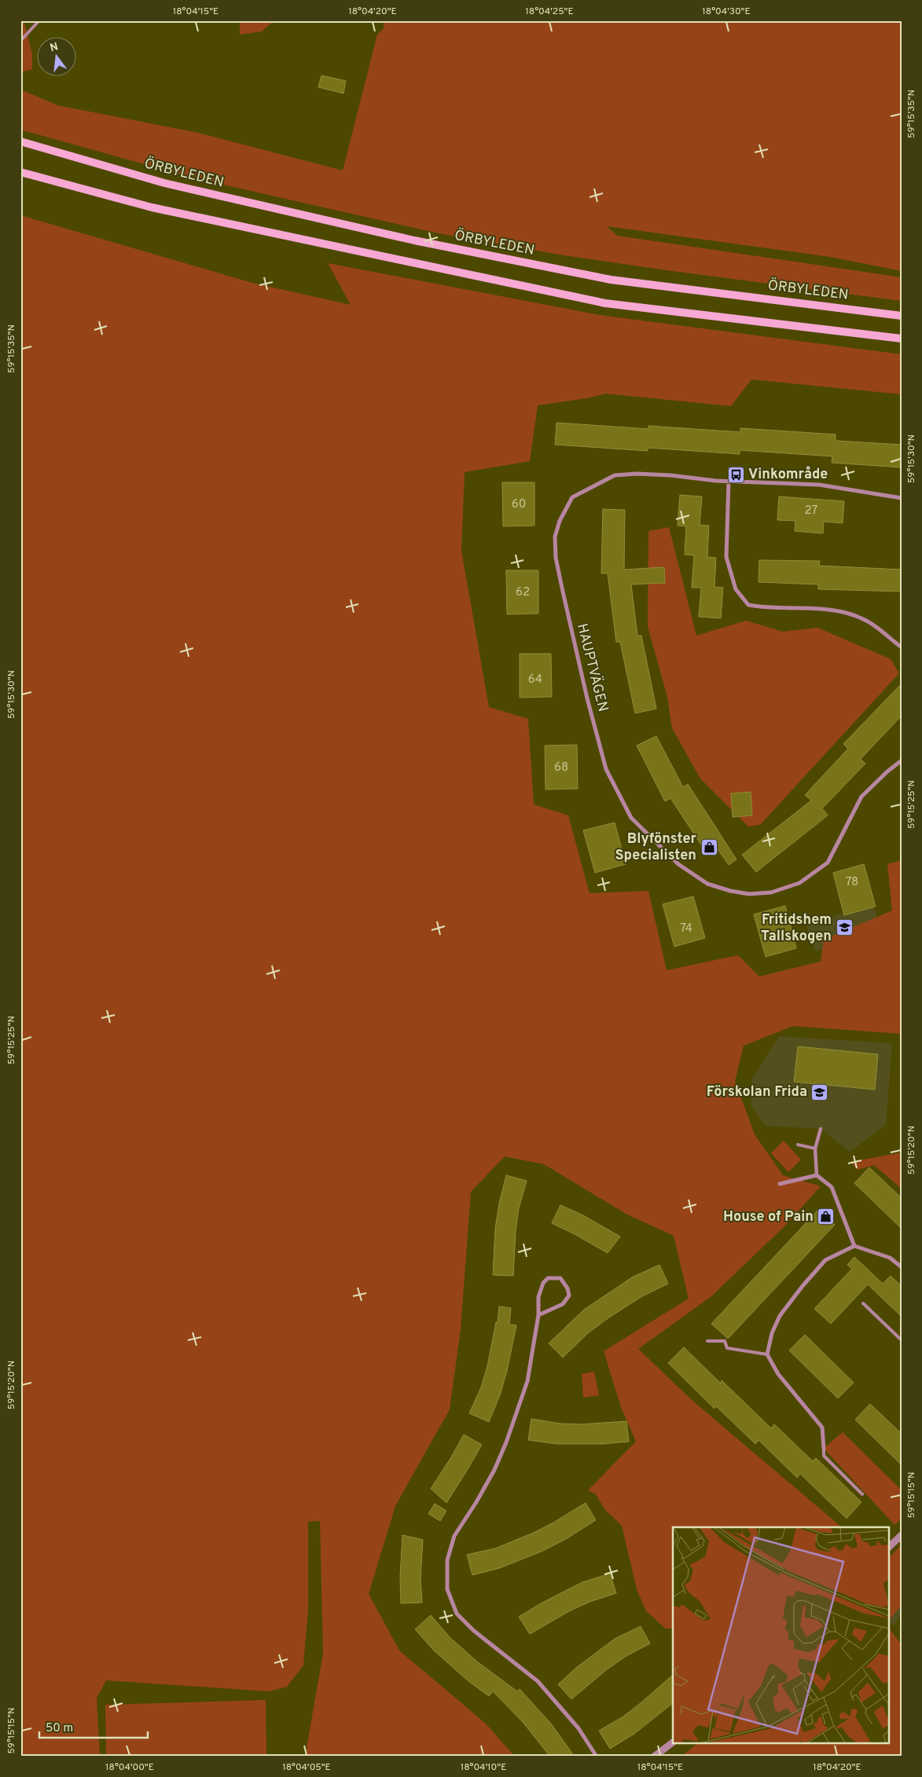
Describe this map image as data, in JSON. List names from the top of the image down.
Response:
{
  "streets": {
    "main road": ["ÖRBYLEDEN"],
    "street": ["HAUPTVÄGEN"]
  },
  "places": {
    "bus stop": ["Vinkområde"],
    "shop": ["Blyfönster Specialisten", "House of Pain"],
    "school or university": ["Fritidshem Tallskogen", "Förskolan Frida"]
  },
  "house_numbers": [
    "60",
    "27",
    "62",
    "64",
    "68",
    "78",
    "74"
  ],
  "scale_bar": "50 m",
  "north": "top",
  "coordinates": [
    "18°04'15\"E",
    "18°04'20\"E",
    "18°04'25\"E",
    "18°04'30\"E",
    "59°15'35\"N",
    "59°15'30\"N",
    "59°15'25\"N",
    "59°15'20\"N",
    "59°15'15\"N",
    "18°04'00\"E",
    "18°04'05\"E",
    "18°04'10\"E"
  ]
}
